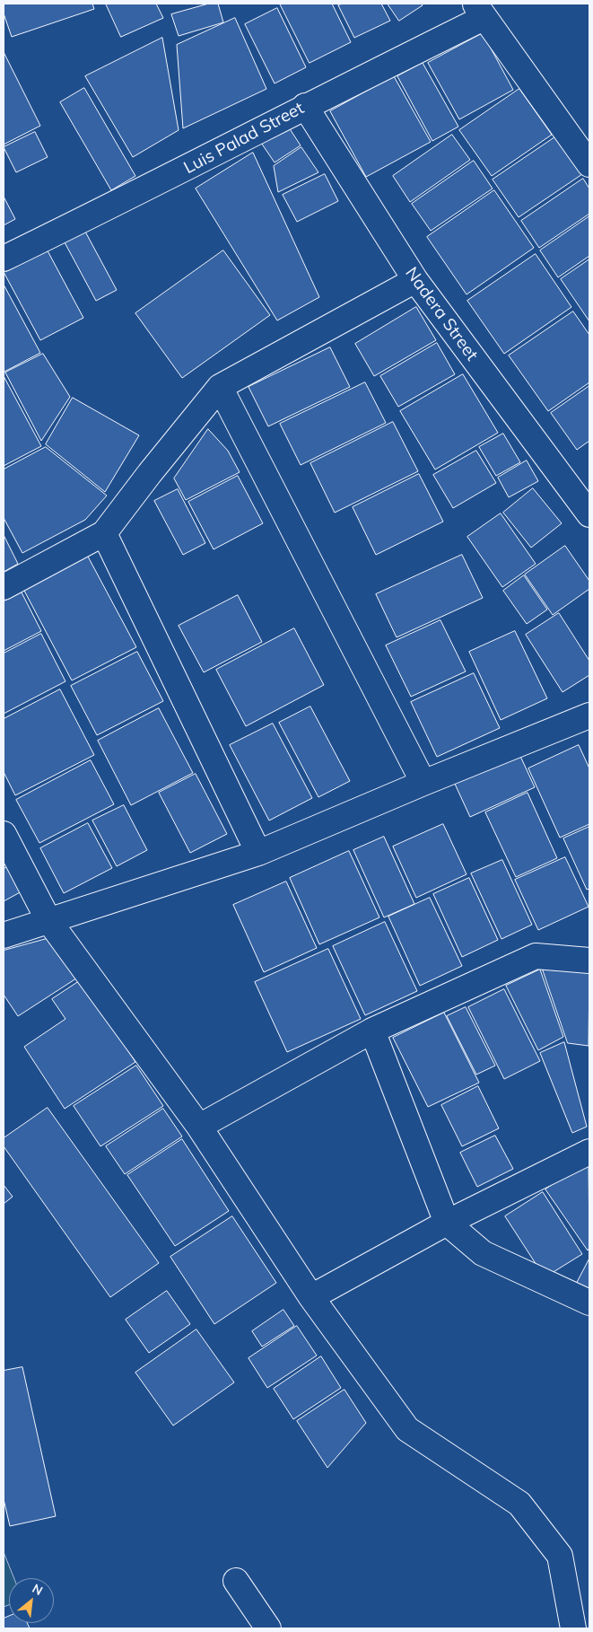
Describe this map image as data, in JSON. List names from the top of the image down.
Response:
{
  "streets": {
    "street": ["Luis Palad Street", "Nadera Street"]
  },
  "crossings": [
    ["Luis Palad Street", "Nadera Street"]
  ],
  "north": "top right"
}
